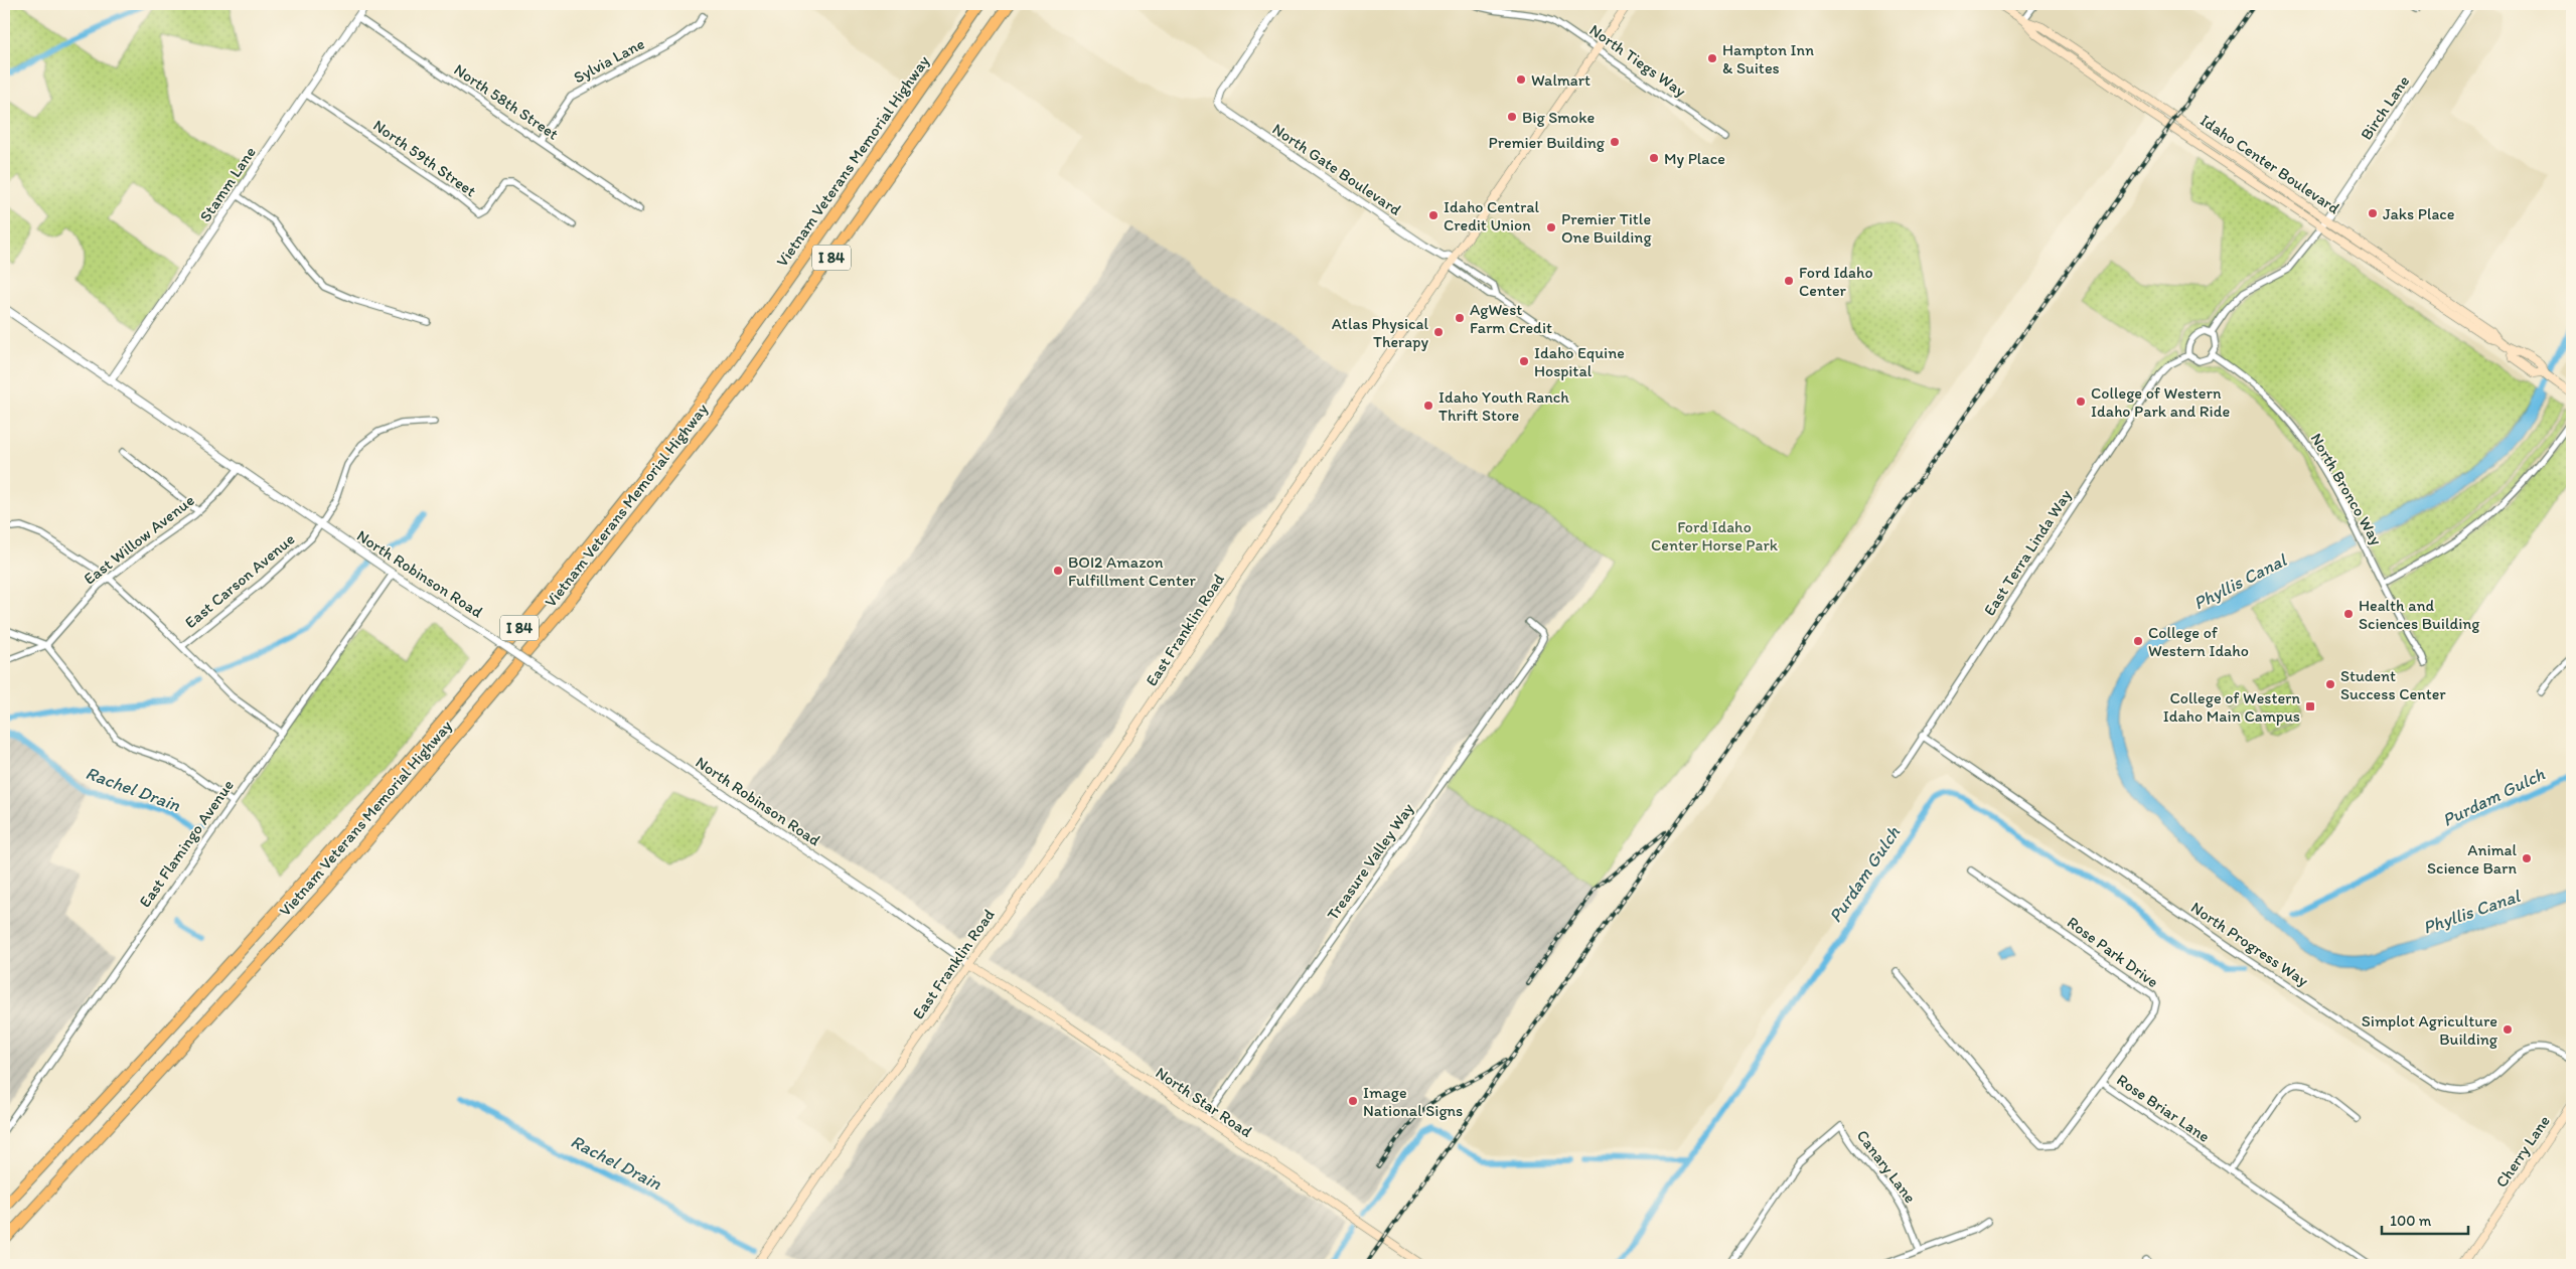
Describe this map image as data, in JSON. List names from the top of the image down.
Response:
{
  "streets": {
    "highway": ["Vietnam Veterans Memorial Highway", "I 84"],
    "main road": [
      "Idaho Center Boulevard",
      "East Franklin Road",
      "North Star Road",
      "Cherry Lane"
    ],
    "street": [
      "Sylvia Lane",
      "North Tiegs Way",
      "North 58th Street",
      "Birch Lane",
      "North 59th Street",
      "North Gate Boulevard",
      "Stamm Lane",
      "North Bronco Way",
      "East Willow Avenue",
      "East Terra Linda Way",
      "North Robinson Road",
      "East Carson Avenue",
      "East Flamingo Avenue",
      "Treasure Valley Way",
      "North Progress Way",
      "Rose Park Drive",
      "Rose Briar Lane",
      "Canary Lane"
    ]
  },
  "crossings": [
    ["Sylvia Lane", "North 58th Street"],
    ["North Tiegs Way", "East Franklin Road"],
    ["North 58th Street", "Stamm Lane"],
    ["Birch Lane", "Idaho Center Boulevard"],
    ["North 59th Street", "Stamm Lane"],
    ["North Gate Boulevard", "East Franklin Road"],
    ["Stamm Lane", "North Robinson Road"],
    ["North Bronco Way", "East Terra Linda Way"],
    ["East Willow Avenue", "North Robinson Road"],
    ["East Terra Linda Way", "North Progress Way"],
    ["North Robinson Road", "East Carson Avenue"],
    ["North Robinson Road", "East Franklin Road"],
    ["North Robinson Road", "East Flamingo Avenue"],
    ["North Robinson Road", "North Star Road"],
    ["East Franklin Road", "North Star Road"],
    ["Treasure Valley Way", "North Star Road"],
    ["Rose Park Drive", "Rose Briar Lane"]
  ],
  "water": ["Phyllis Canal", "Rachel Drain", "Purdam Gulch"],
  "parks": ["Ford Idaho Center Horse Park"],
  "places": {
    "other": [
      "Hampton Inn & Suites",
      "Walmart",
      "Big Smoke",
      "Premier Building",
      "My Place",
      "Jaks Place",
      "Idaho Central Credit Union",
      "Premier Title One Building",
      "Ford Idaho Center",
      "AgWest Farm Credit",
      "Atlas Physical Therapy",
      "Idaho Equine Hospital",
      "College of Western Idaho Park and Ride",
      "Idaho Youth Ranch Thrift Store",
      "BOI2 Amazon Fulfillment Center",
      "Health and Sciences Building",
      "College of Western Idaho",
      "Student Success Center",
      "Animal Science Barn",
      "Simplot Agriculture Building",
      "Image National Signs"
    ],
    "transit": ["College of Western Idaho Main Campus"]
  },
  "scale_bar": "100 m"
}
